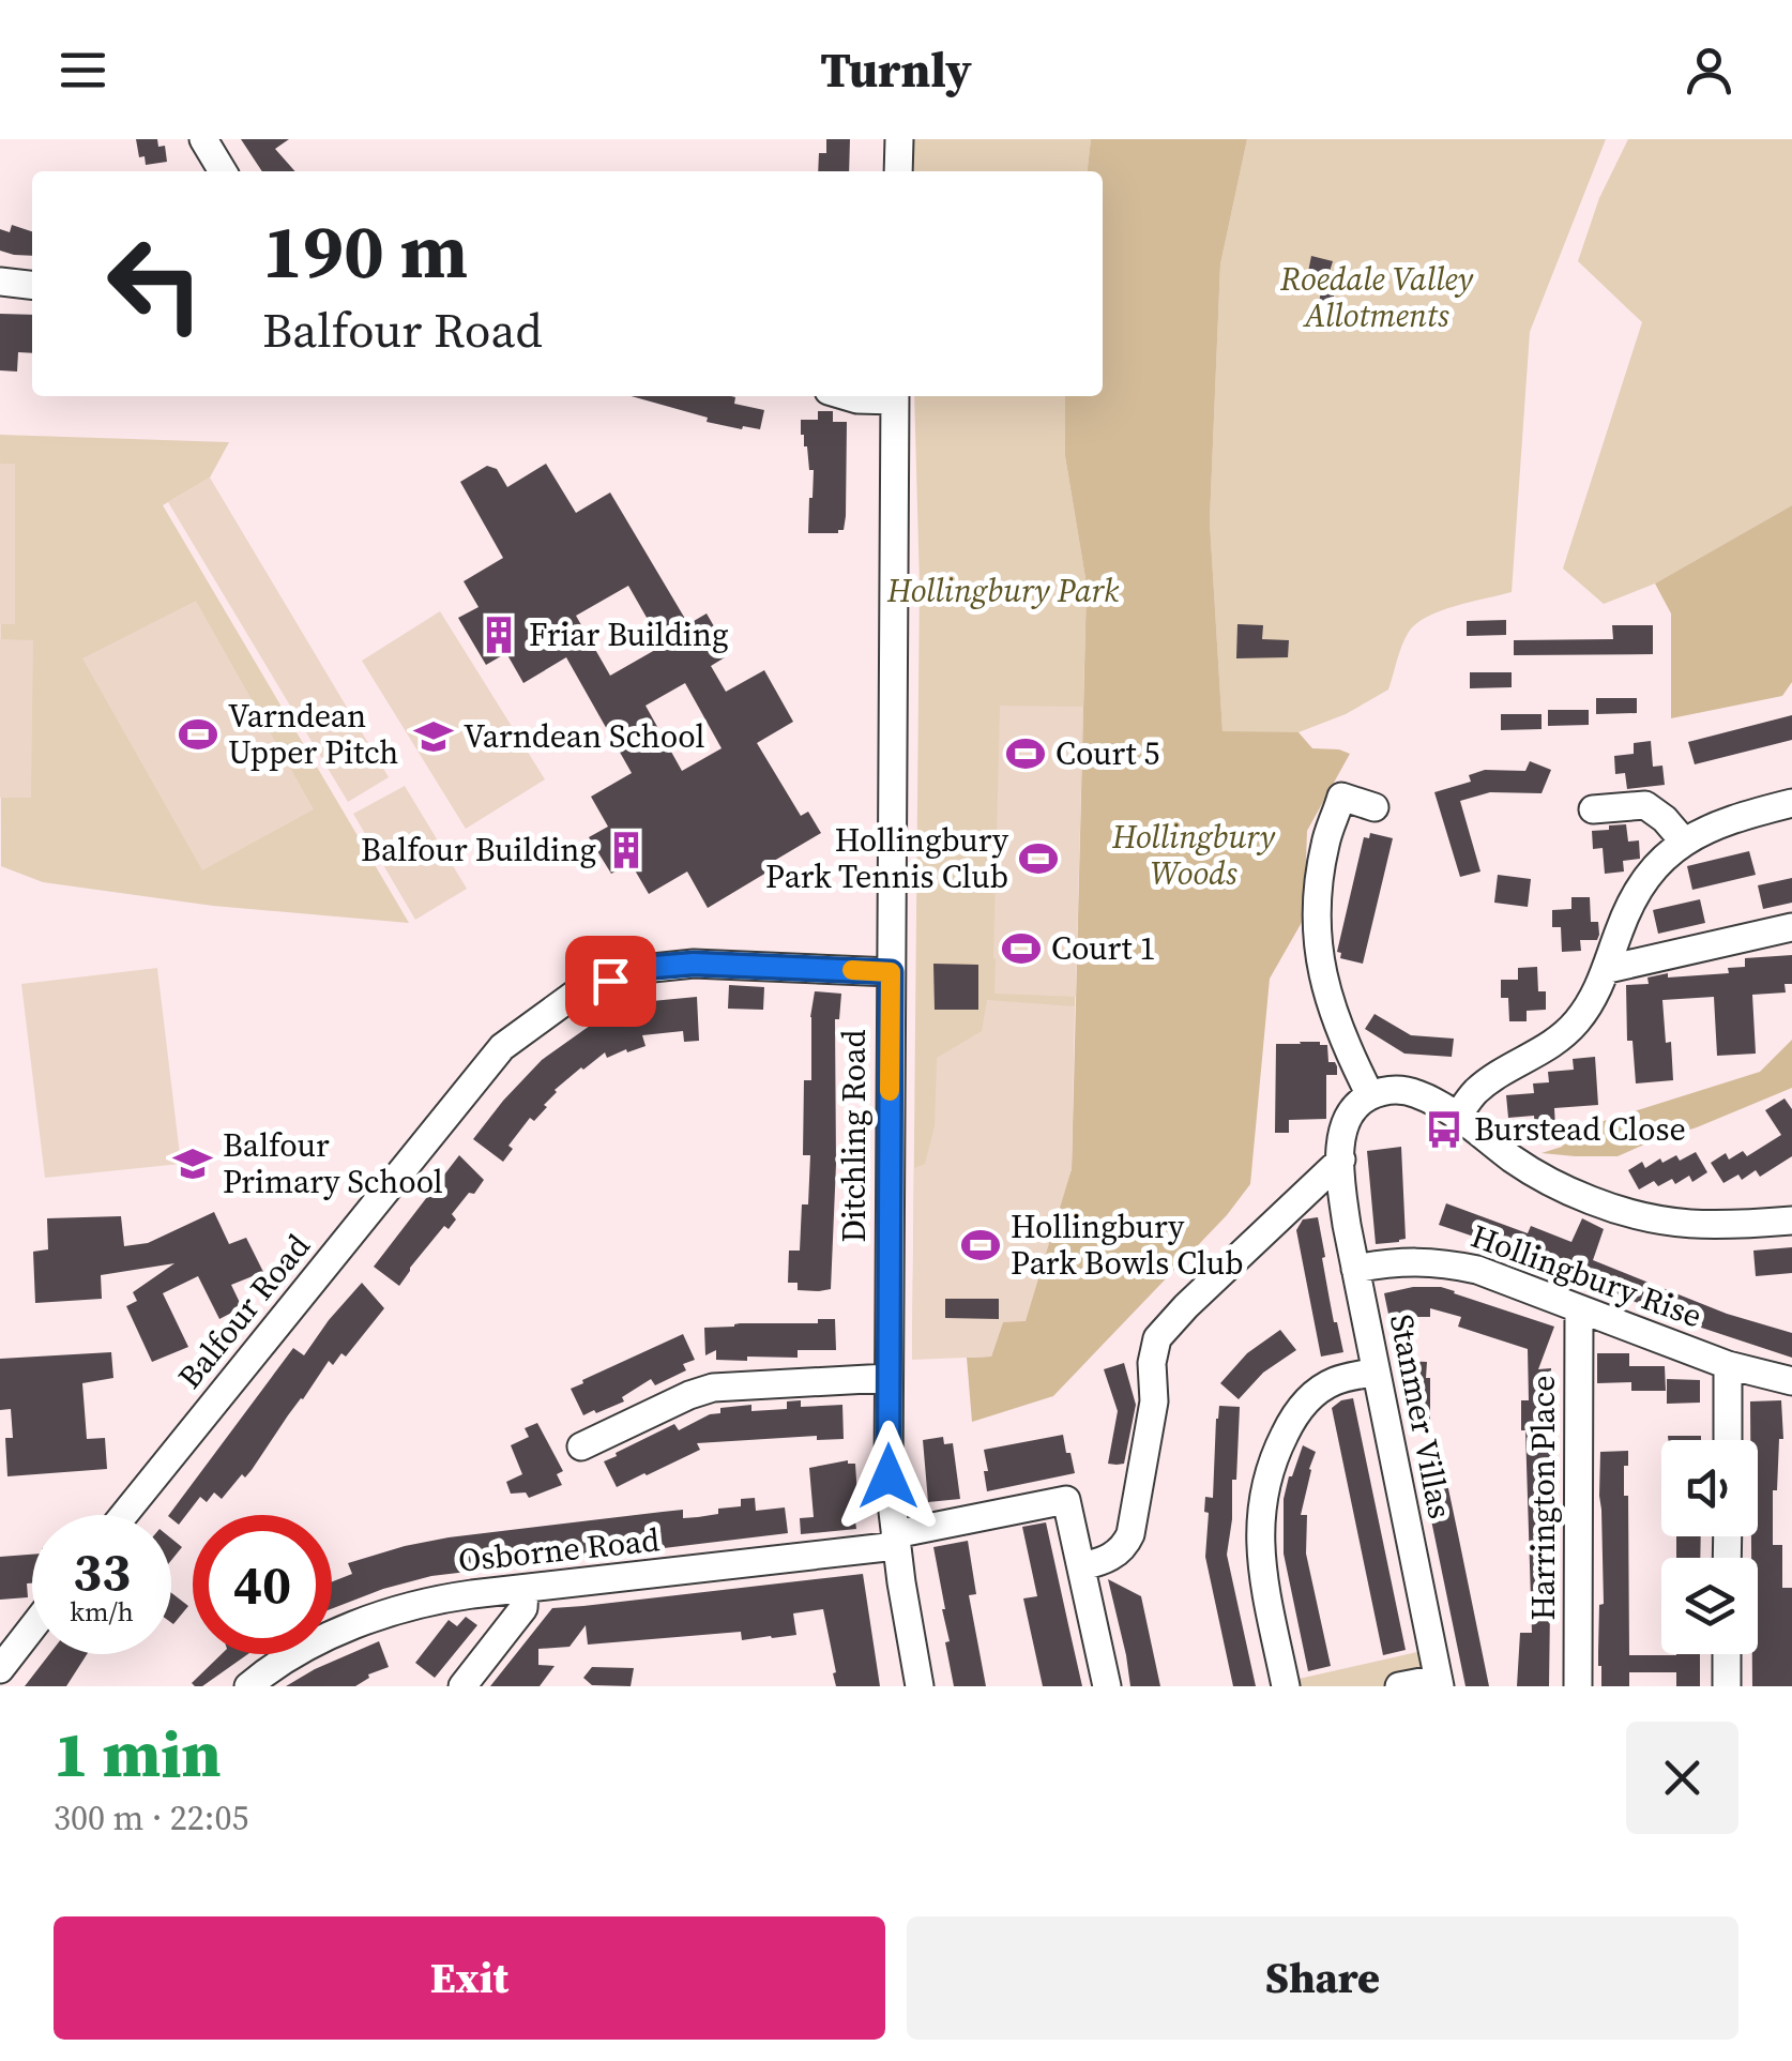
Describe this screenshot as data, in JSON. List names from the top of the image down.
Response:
{
  "streets": {
    "street": [
      "Ditchling Road",
      "Hollingbury Rise",
      "Balfour Road",
      "Stanmer Villas",
      "Harrington Place",
      "Osborne Road"
    ]
  },
  "crossings": [
    ["Ditchling Road", "Balfour Road"],
    ["Ditchling Road", "Osborne Road"],
    ["Hollingbury Rise", "Stanmer Villas"],
    ["Hollingbury Rise", "Harrington Place"]
  ],
  "parks": ["Roedale Valley Allotments", "Hollingbury Park", "Hollingbury Woods"],
  "places": {
    "building": ["Friar Building", "Balfour Building"],
    "sports": [
      "Varndean Upper Pitch",
      "Court 5",
      "Hollingbury Park Tennis Club",
      "Court 1",
      "Hollingbury Park Bowls Club"
    ],
    "school or university": ["Varndean School", "Balfour Primary School"],
    "bus stop": ["Burstead Close"]
  },
  "page": {
    "header": "Turnly",
    "turn": ["190 m", "Balfour Road"],
    "speed": "33 km/h",
    "limit": "40",
    "heading": ["1 min", "300 m · 22:05"],
    "buttons": ["Exit", "Share"]
  }
}
